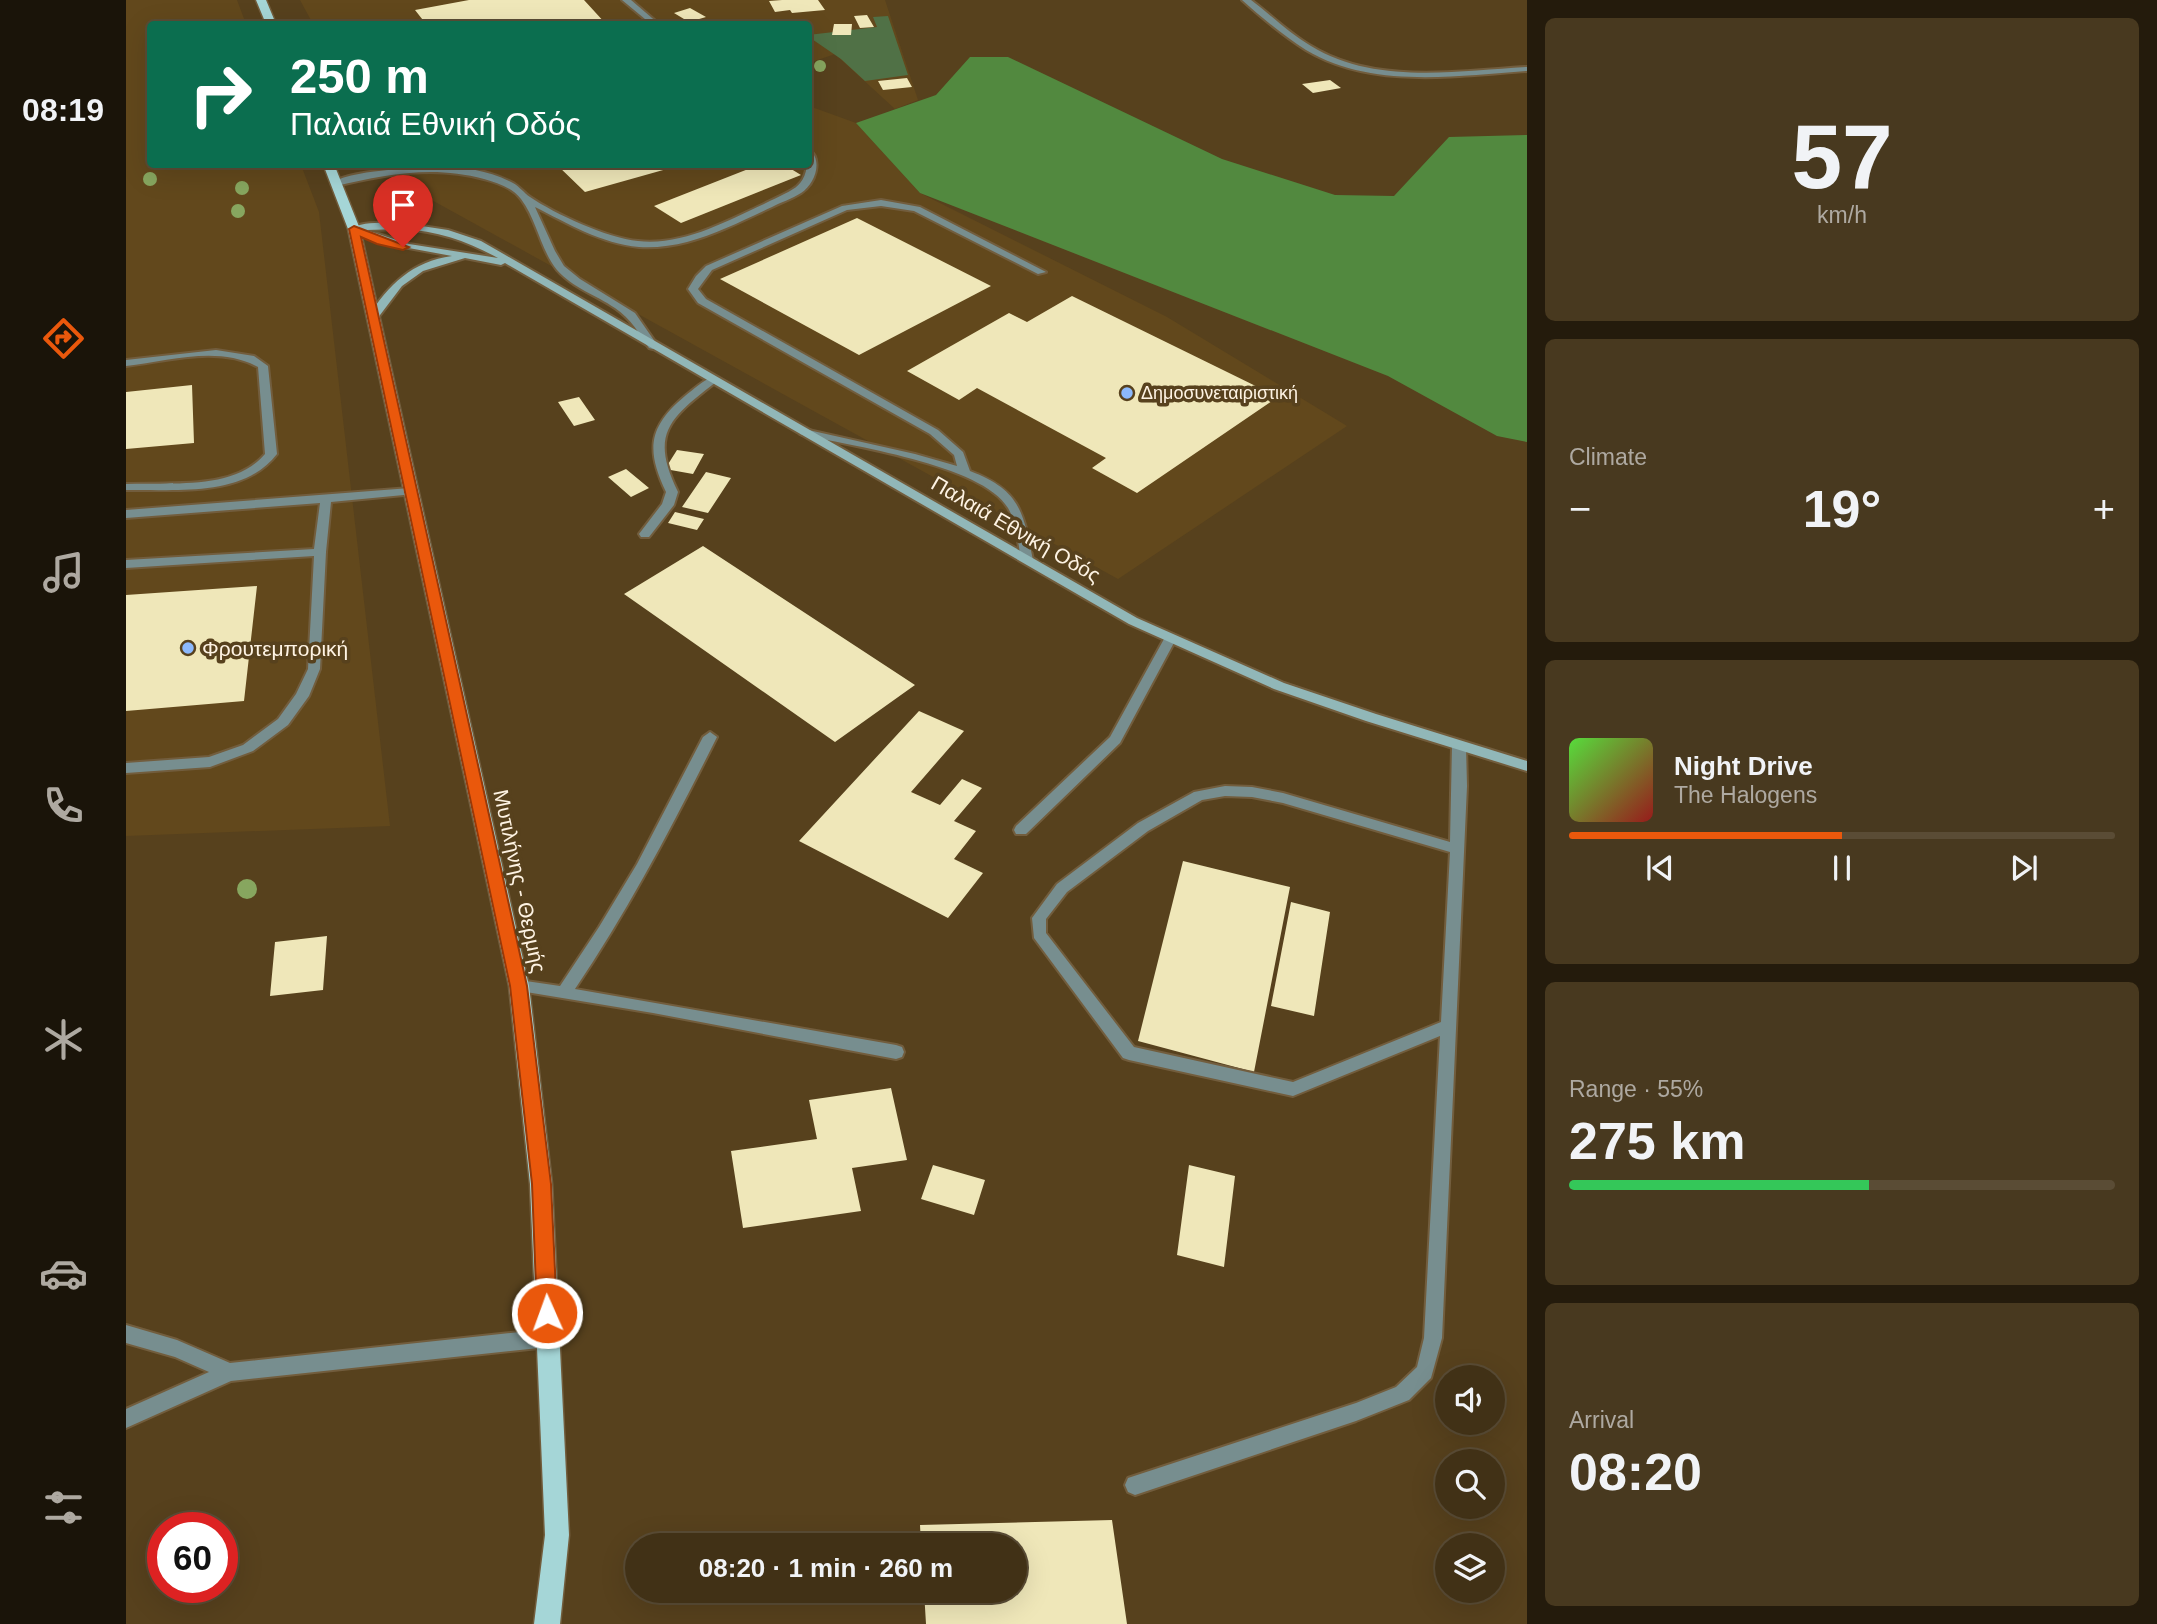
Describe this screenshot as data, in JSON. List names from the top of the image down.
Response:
{
  "streets": {
    "main road": ["Παλαιά Εθνική Οδός", "Μυτιλήνης - Θερμής"]
  },
  "crossings": [
    ["Παλαιά Εθνική Οδός", "Μυτιλήνης - Θερμής"]
  ],
  "places": ["Δημοσυνεταιριστική", "Φρουτεμπορική"],
  "page": {
    "tabs": "08:19",
    "tile": [
      ["57", "km/h"],
      "Climate",
      ["Range · 55%", "275 km"],
      ["Arrival", "08:20"]
    ],
    "turn": ["250 m", "Παλαιά Εθνική Οδός"],
    "heat": ["−", "19°", "+"],
    "song": ["Night Drive", "The Halogens"],
    "limit": "60",
    "trip": "08:20 · 1 min · 260 m"
  }
}
